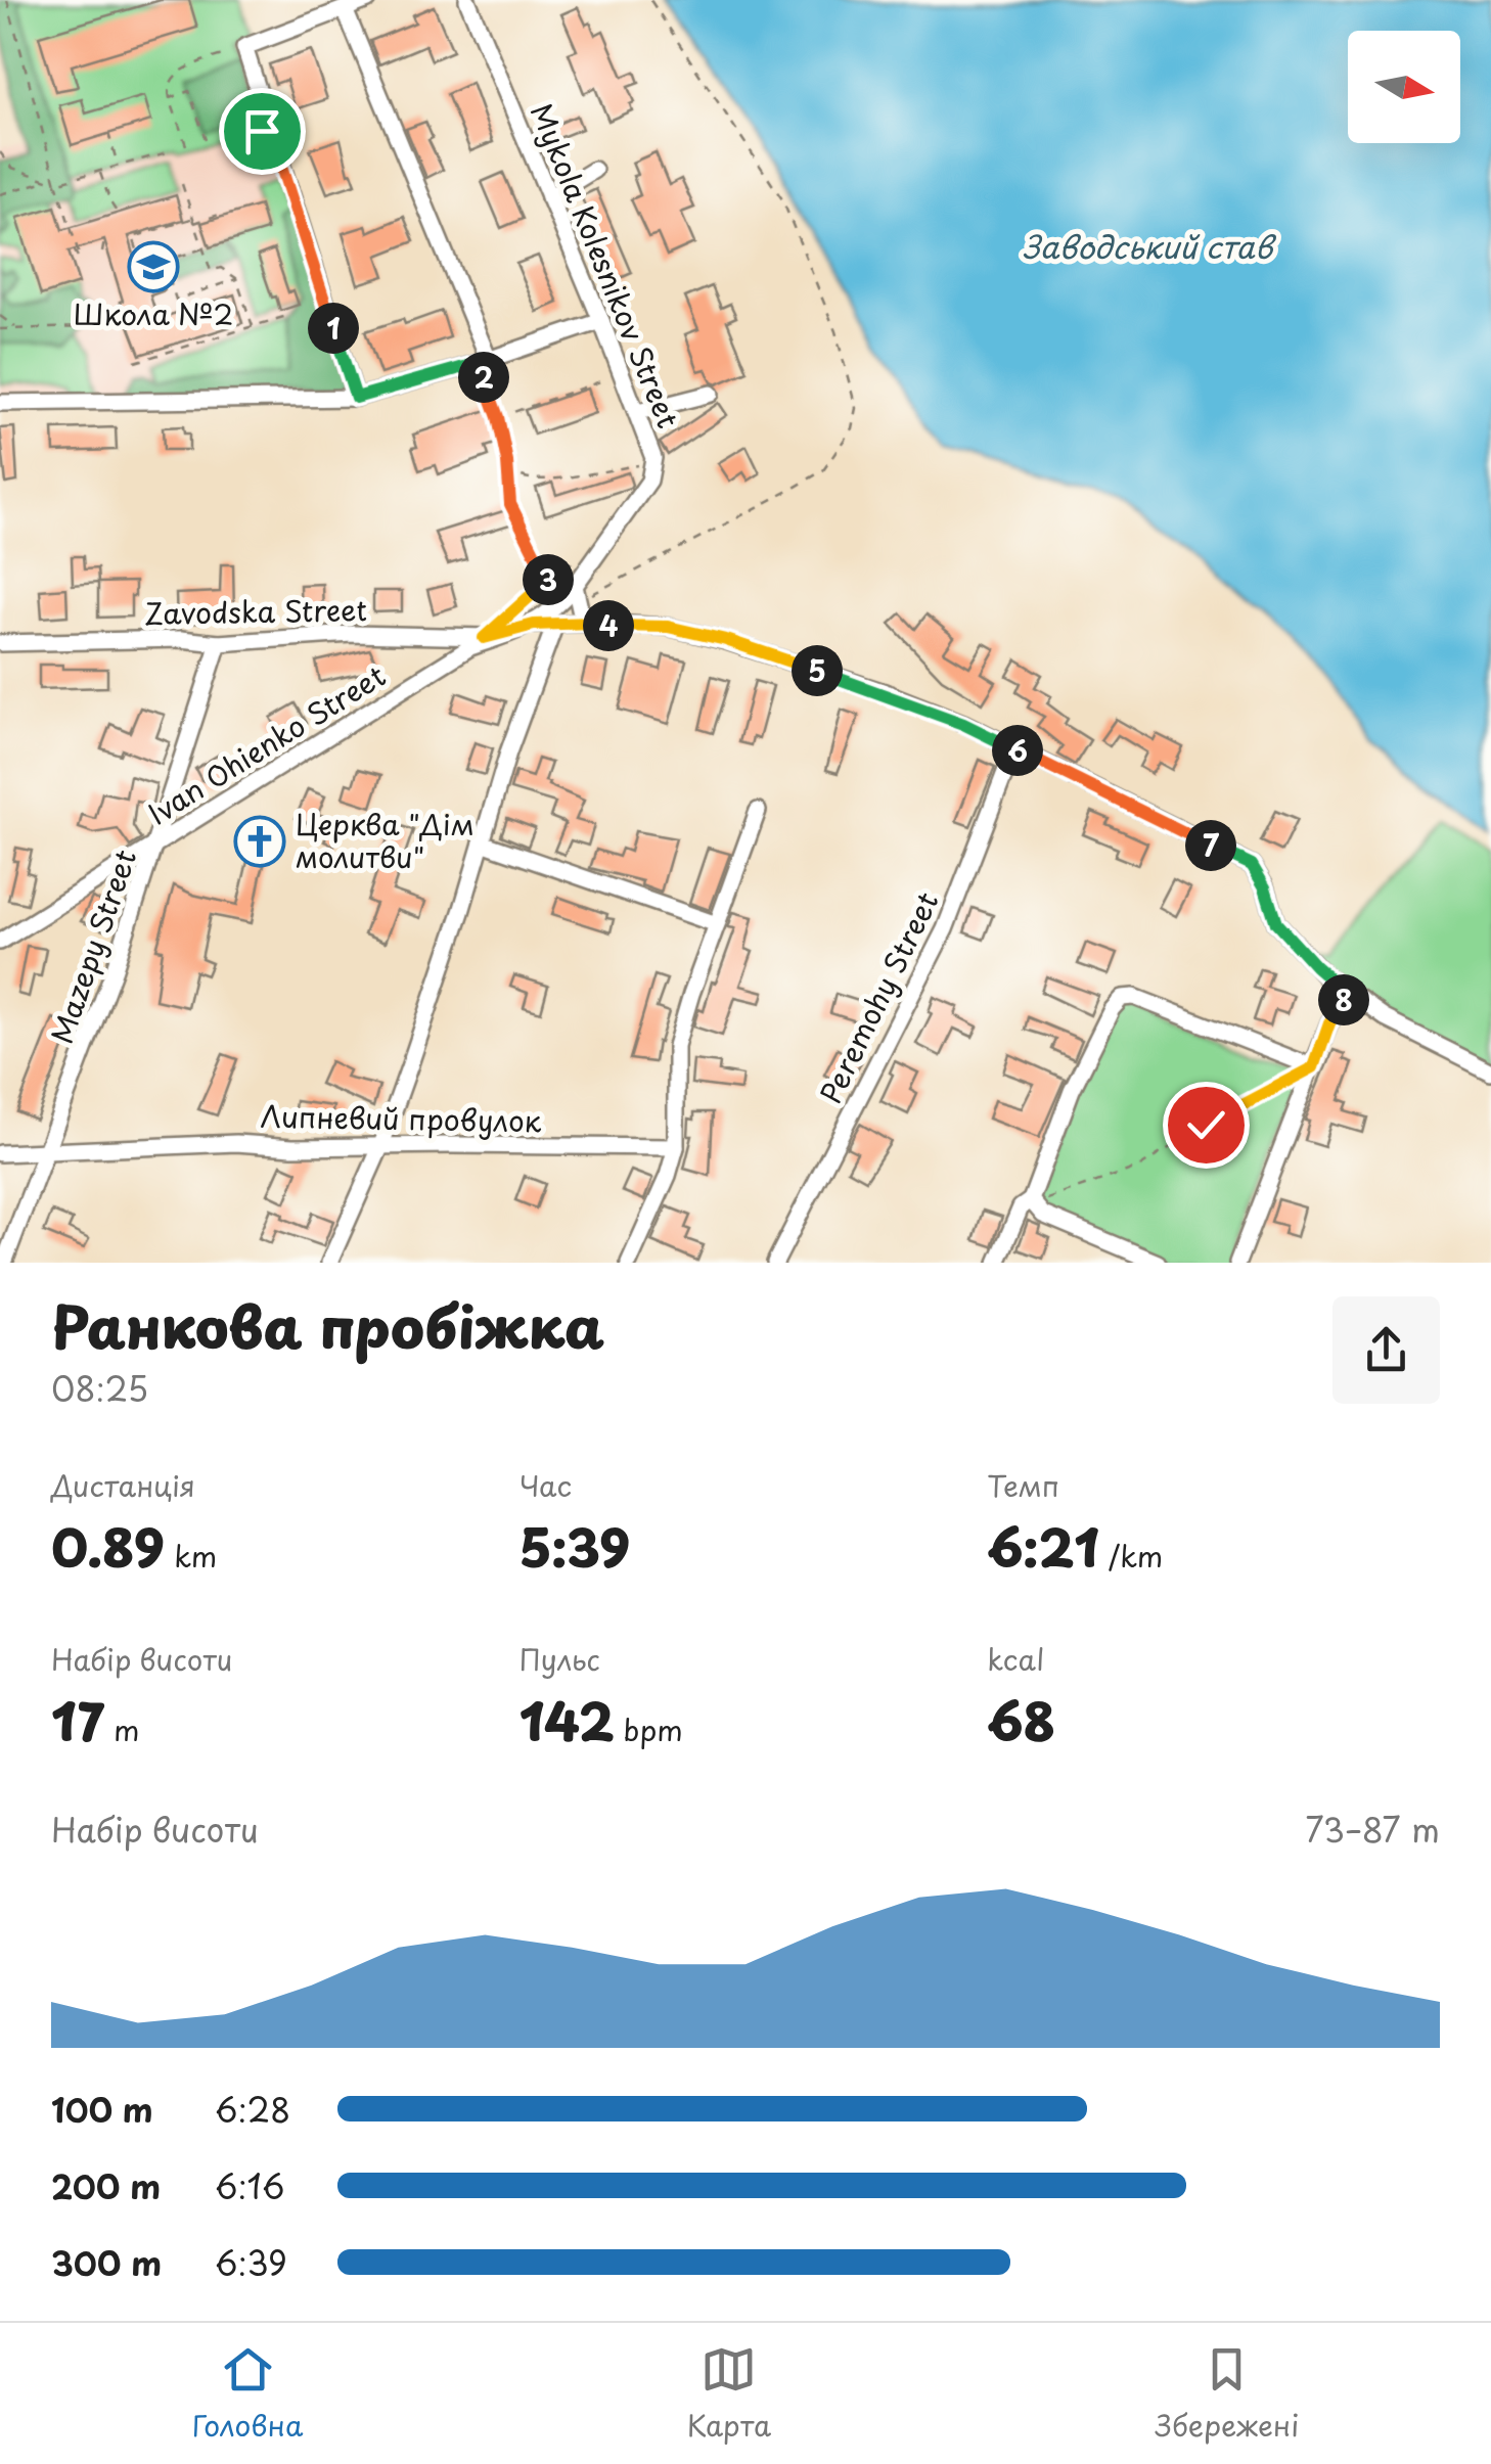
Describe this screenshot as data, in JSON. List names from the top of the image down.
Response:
{
  "streets": {
    "street": [
      "Mykola Kolesnikov Street",
      "Zavodska Street",
      "Ivan Ohienko Street",
      "Mazepy Street",
      "Peremohy Street",
      "Липневий провулок"
    ]
  },
  "crossings": [
    ["Zavodska Street", "Ivan Ohienko Street"],
    ["Zavodska Street", "Mazepy Street"],
    ["Ivan Ohienko Street", "Mazepy Street"],
    ["Mazepy Street", "Липневий провулок"]
  ],
  "water": ["Заводський став"],
  "places": {
    "school or university": ["Школа №2"],
    "church": ["Церква \"Дім молитви\""]
  },
  "north": "right",
  "page": {
    "pins": [
      "1",
      "2",
      "3",
      "4",
      "5",
      "6",
      "7",
      "8"
    ],
    "heading": ["Ранкова пробіжка", "08:25"],
    "stats": [
      ["Дистанція", "0.89 km"],
      ["Час", "5:39"],
      ["Темп", "6:21 /km"],
      ["Набір висоти", "17 m"],
      ["Пульс", "142 bpm"],
      ["kcal", "68"]
    ],
    "chart": ["Набір висоти", "73–87 m"],
    "list": [
      {
        "name": "100 m",
        "note": "6:28"
      },
      {
        "name": "200 m",
        "note": "6:16"
      },
      {
        "name": "300 m",
        "note": "6:39"
      }
    ],
    "tabs": ["Головна", "Карта", "Збережені"]
  }
}
